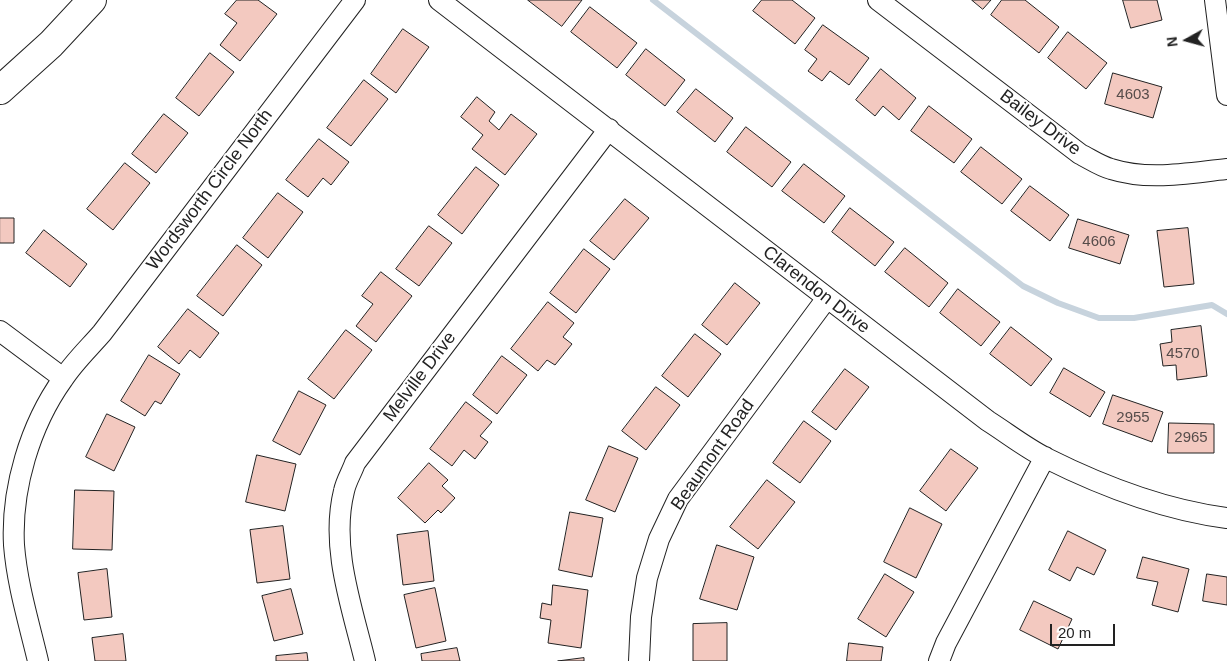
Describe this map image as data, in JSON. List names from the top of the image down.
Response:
{
  "streets": {
    "street": [
      "Bailey Drive",
      "Wordsworth Circle North",
      "Clarendon Drive",
      "Melville Drive",
      "Beaumont Road"
    ]
  },
  "crossings": [
    ["Clarendon Drive", "Melville Drive"],
    ["Clarendon Drive", "Beaumont Road"]
  ],
  "house_numbers": [
    "4603",
    "4606",
    "4570",
    "2955",
    "2965"
  ],
  "scale_bar": "20 m",
  "north": "left"
}
